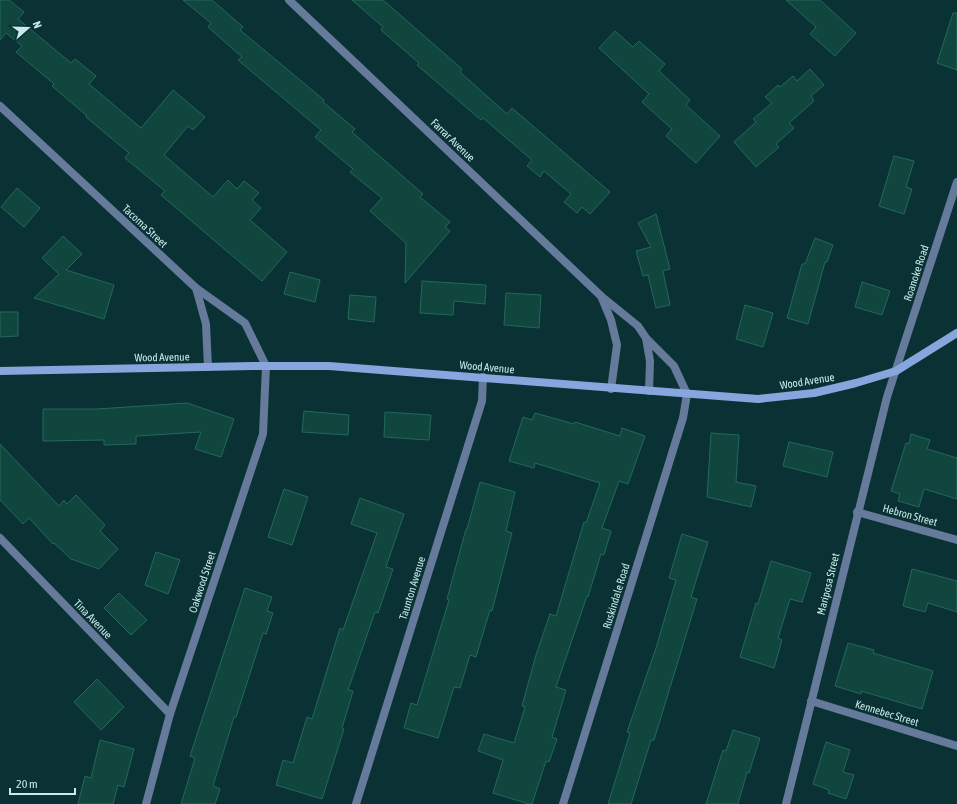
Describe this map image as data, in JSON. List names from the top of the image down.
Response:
{
  "streets": {
    "main road": ["Wood Avenue"],
    "street": [
      "Farrar Avenue",
      "Tacoma Street",
      "Roanoke Road",
      "Hebron Street",
      "Oakwood Street",
      "Mariposa Street",
      "Taunton Avenue",
      "Ruskindale Road",
      "Tina Avenue",
      "Kennebec Street"
    ]
  },
  "crossings": [
    ["Farrar Avenue", "Wood Avenue"],
    ["Farrar Avenue", "Ruskindale Road"],
    ["Tacoma Street", "Wood Avenue"],
    ["Tacoma Street", "Oakwood Street"],
    ["Roanoke Road", "Wood Avenue"],
    ["Roanoke Road", "Mariposa Street"],
    ["Wood Avenue", "Oakwood Street"],
    ["Wood Avenue", "Mariposa Street"],
    ["Wood Avenue", "Taunton Avenue"],
    ["Wood Avenue", "Ruskindale Road"],
    ["Hebron Street", "Mariposa Street"],
    ["Oakwood Street", "Tina Avenue"],
    ["Mariposa Street", "Kennebec Street"]
  ],
  "scale_bar": "20 m",
  "north": "right"
}
